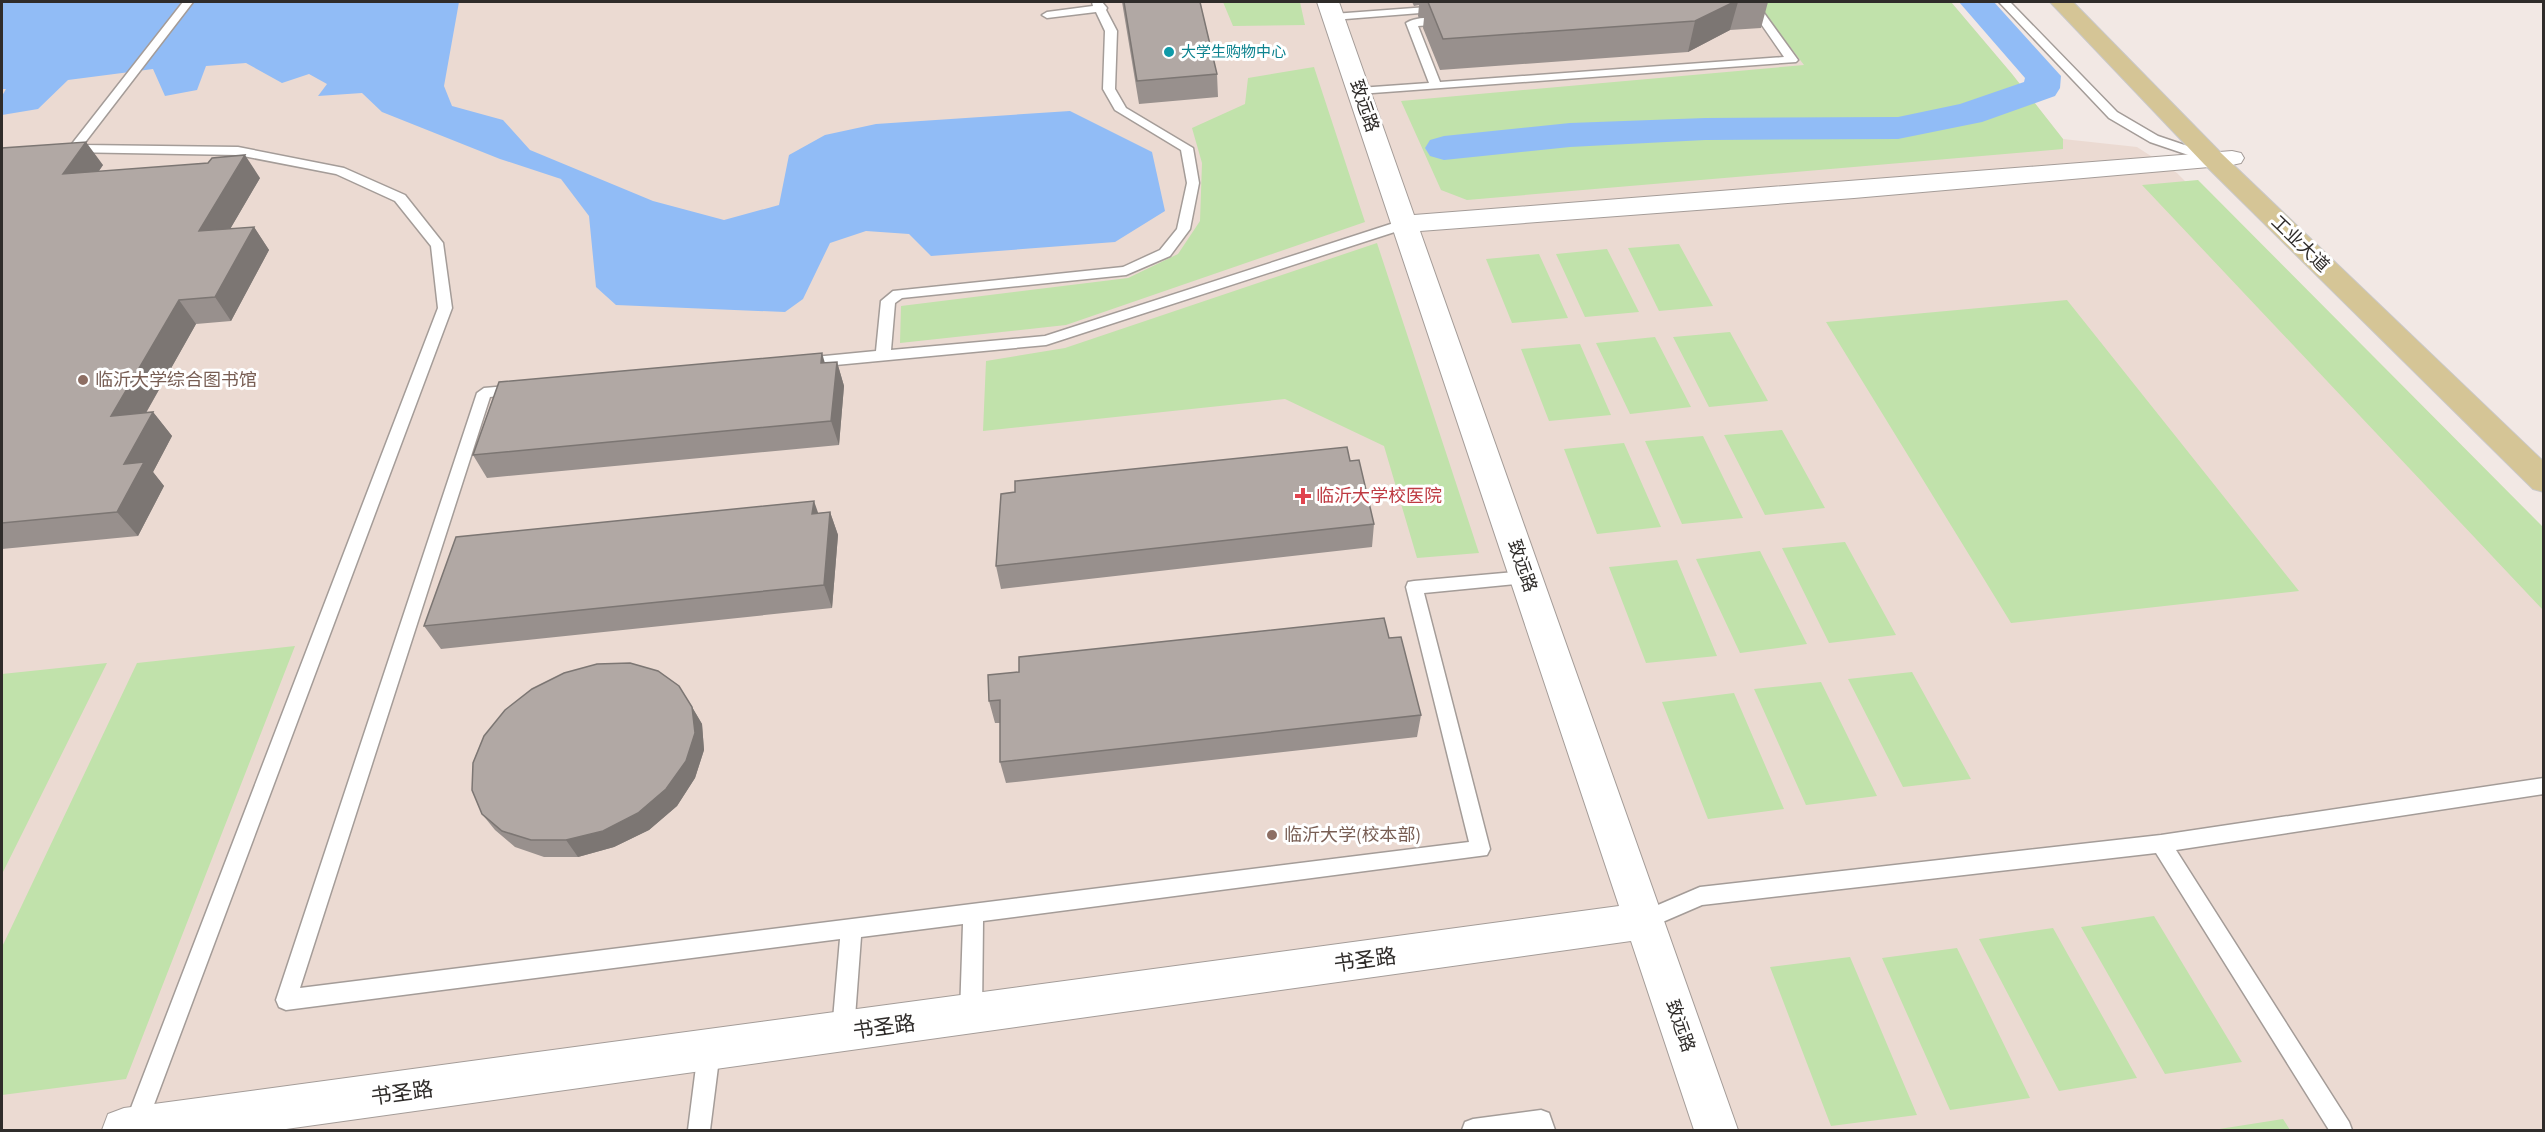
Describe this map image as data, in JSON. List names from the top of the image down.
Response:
{
  "streets": {
    "main road": ["工业大道"],
    "street": ["致远路", "书圣路"]
  },
  "crossings": [
    ["致远路", "书圣路"]
  ],
  "places": {
    "other": ["大学生购物中心", "临沂大学综合图书馆", "临沂大学(校本部)"],
    "health": ["临沂大学校医院"]
  }
}
